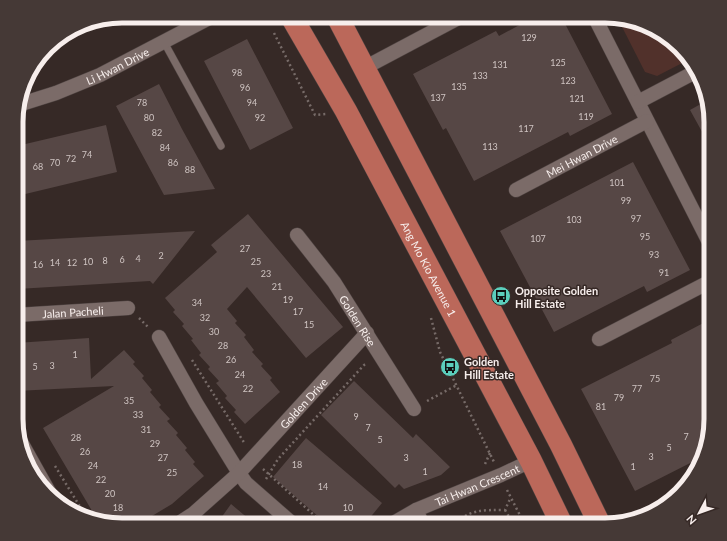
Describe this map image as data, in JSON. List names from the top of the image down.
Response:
{
  "streets": {
    "main road": ["Ang Mo Kio Avenue 1"],
    "street": [
      "Li Hwan Drive",
      "Mei Hwan Drive",
      "Jalan Pacheli",
      "Golden Rise",
      "Golden Drive",
      "Tai Hwan Crescent"
    ]
  },
  "crossings": [
    ["Ang Mo Kio Avenue 1", "Tai Hwan Crescent"],
    ["Golden Rise", "Golden Drive"]
  ],
  "places": {
    "bus stop": ["Opposite Golden Hill Estate", "Golden Hill Estate"]
  },
  "house_numbers": [
    "129",
    "125",
    "131",
    "98",
    "133",
    "123",
    "135",
    "96",
    "137",
    "121",
    "78",
    "94",
    "119",
    "80",
    "92",
    "117",
    "82",
    "113",
    "84",
    "74",
    "72",
    "70",
    "86",
    "68",
    "88",
    "101",
    "99",
    "97",
    "103",
    "95",
    "107",
    "27",
    "93",
    "2",
    "4",
    "6",
    "8",
    "10",
    "25",
    "14",
    "12",
    "16",
    "91",
    "23",
    "21",
    "19",
    "34",
    "17",
    "32",
    "15",
    "30",
    "28",
    "1",
    "26",
    "3",
    "5",
    "24",
    "75",
    "22",
    "77",
    "79",
    "35",
    "81",
    "33",
    "9",
    "7",
    "31",
    "7",
    "28",
    "5",
    "29",
    "5",
    "26",
    "3",
    "27",
    "3",
    "18",
    "24",
    "1",
    "1",
    "25",
    "22",
    "14",
    "20",
    "18",
    "10"
  ],
  "north": "bottom left"
}
